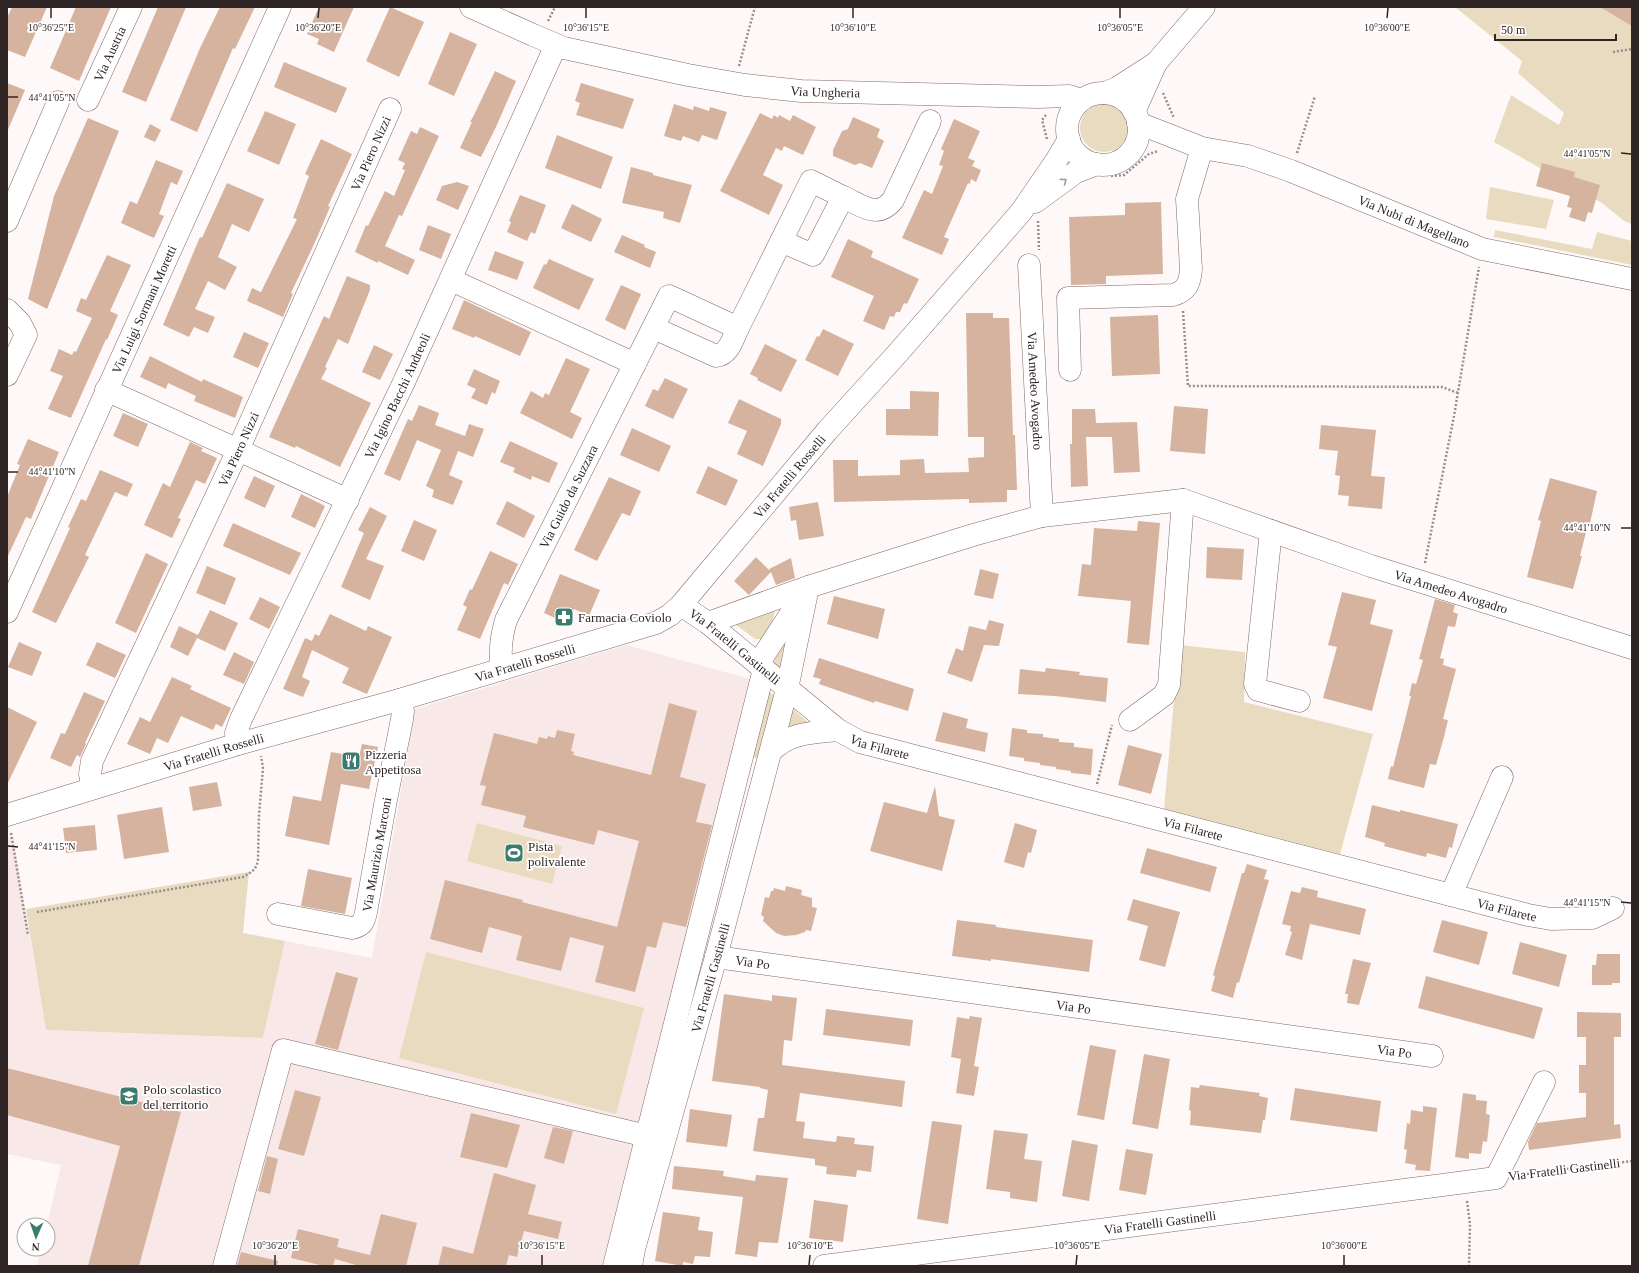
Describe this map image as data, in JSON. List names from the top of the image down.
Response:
{
  "streets": {
    "street": [
      "Via Austria",
      "Via Ungheria",
      "Via Piero Nizzi",
      "Via Nubi di Magellano",
      "Via Luigi Sormani Moretti",
      "Via Amedeo Avogadro",
      "Via Igino Bacchi Andreoli",
      "Via Fratelli Rosselli",
      "Via Guido da Suzzara",
      "Via Fratelli Gastinelli",
      "Via Filarete",
      "Via Maurizio Marconi",
      "Via Po"
    ]
  },
  "crossings": [
    ["Via Ungheria", "Via Nubi di Magellano"],
    ["Via Ungheria", "Via Igino Bacchi Andreoli"],
    ["Via Ungheria", "Via Fratelli Rosselli"],
    ["Via Piero Nizzi", "Via Fratelli Rosselli"],
    ["Via Nubi di Magellano", "Via Fratelli Rosselli"],
    ["Via Amedeo Avogadro", "Via Fratelli Gastinelli"],
    ["Via Igino Bacchi Andreoli", "Via Fratelli Rosselli"],
    ["Via Fratelli Rosselli", "Via Guido da Suzzara"],
    ["Via Fratelli Rosselli", "Via Fratelli Gastinelli"],
    ["Via Fratelli Rosselli", "Via Maurizio Marconi"],
    ["Via Fratelli Gastinelli", "Via Filarete"],
    ["Via Fratelli Gastinelli", "Via Po"]
  ],
  "places": {
    "pharmacy": ["Farmacia Coviolo"],
    "restaurant": ["Pizzeria Appetitosa"],
    "sports": ["Pista polivalente"],
    "school or university": ["Polo scolastico del territorio"]
  },
  "scale_bar": "50 m",
  "north": "bottom",
  "coordinates": [
    "10°36'25\"E",
    "10°36'20\"E",
    "10°36'15\"E",
    "10°36'10\"E",
    "10°36'05\"E",
    "10°36'00\"E",
    "44°41'05\"N",
    "44°41'10\"N",
    "44°41'15\"N"
  ]
}
